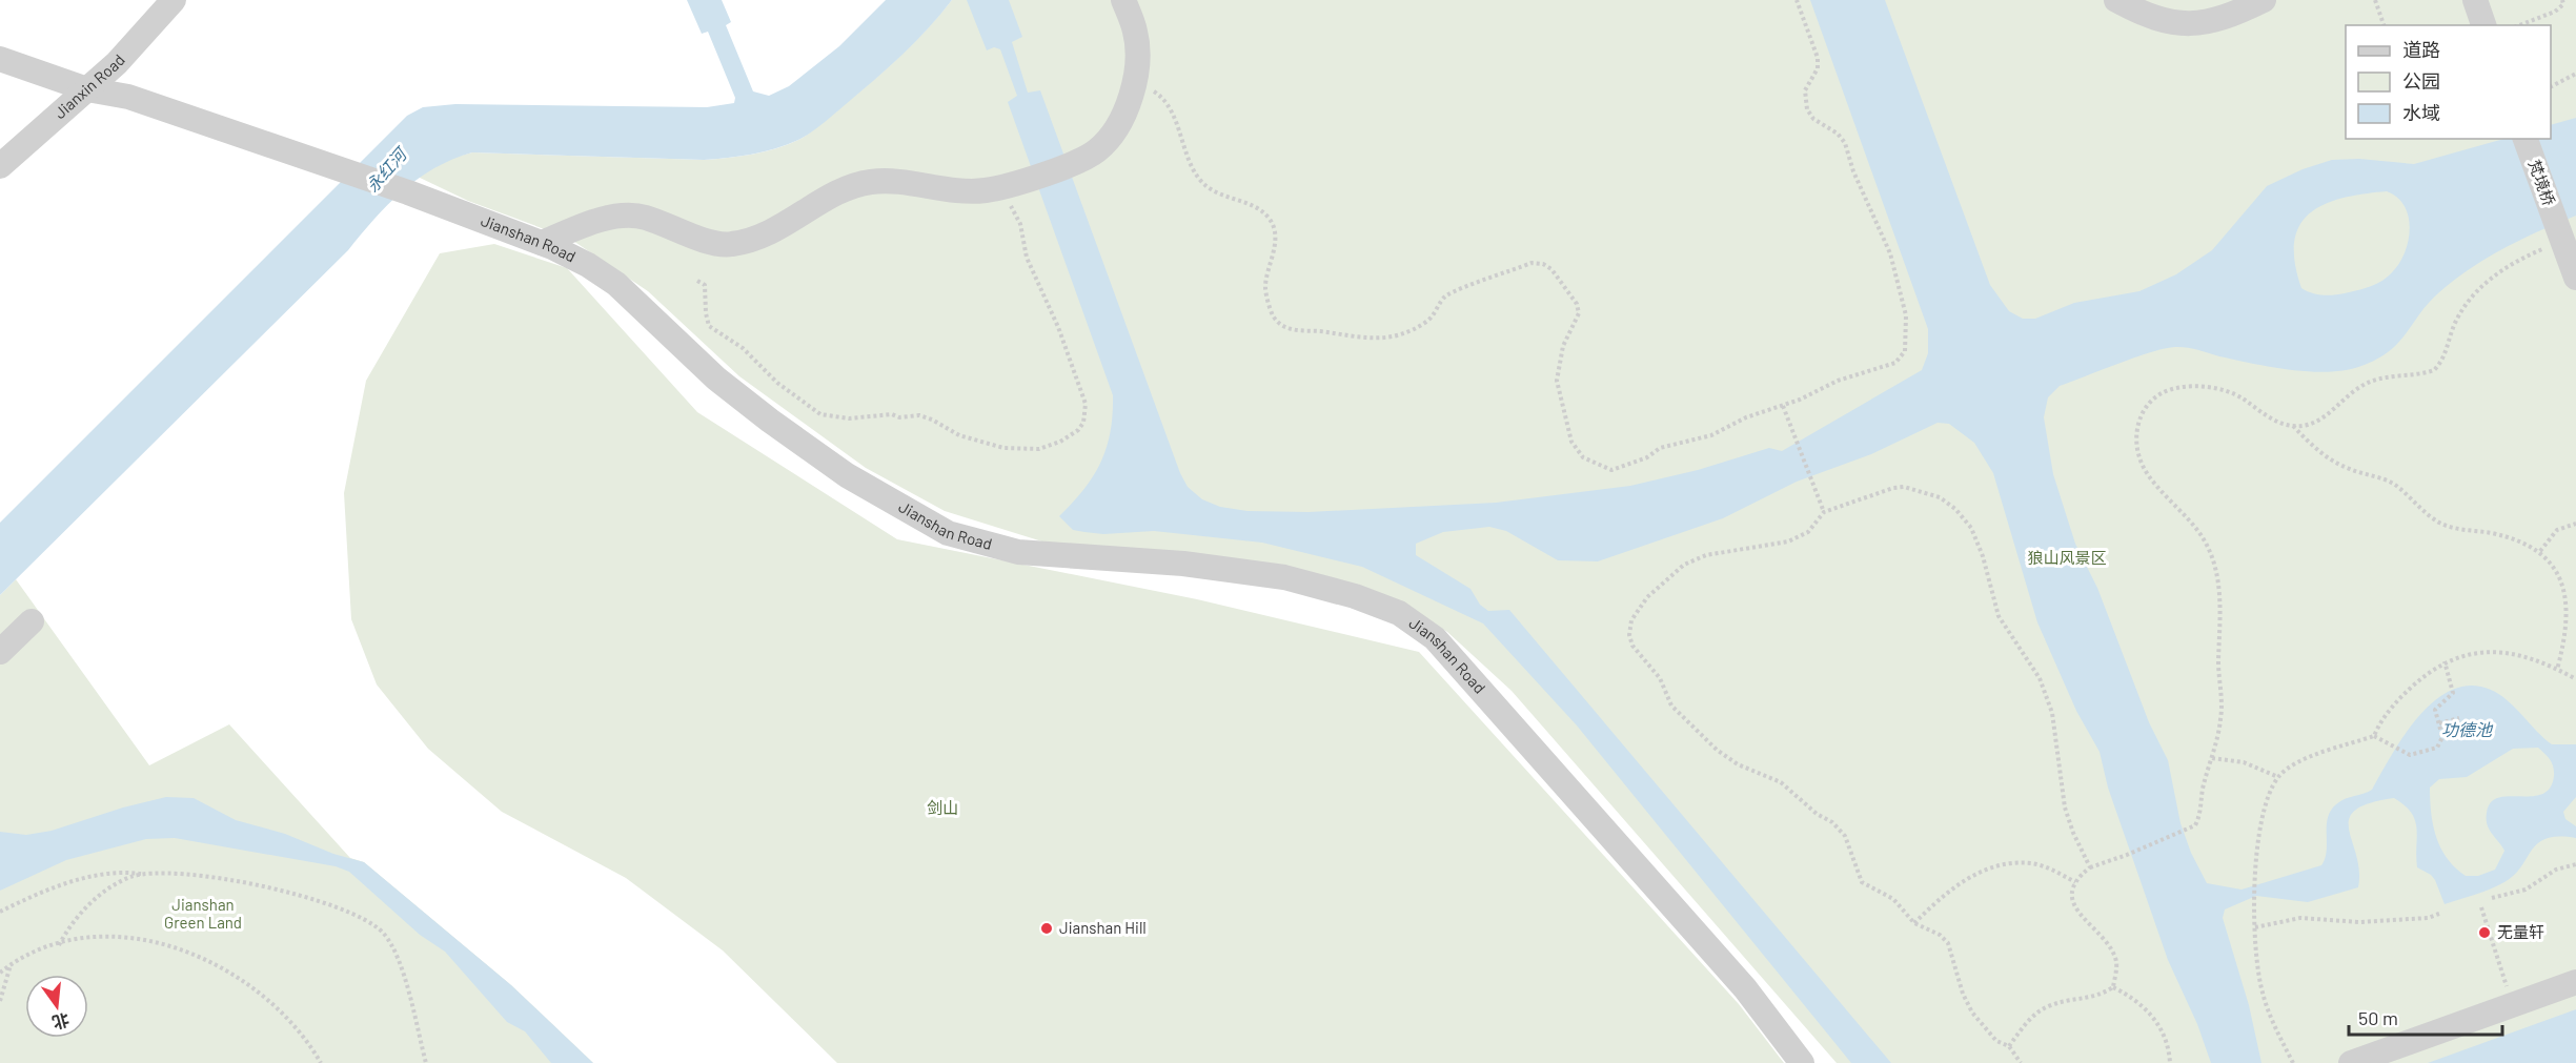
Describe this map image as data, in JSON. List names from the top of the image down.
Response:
{
  "streets": {
    "street": ["Jianxin Road", "梵境桥", "Jianshan Road"]
  },
  "crossings": [
    ["Jianxin Road", "Jianshan Road"]
  ],
  "water": ["永红河", "功德池"],
  "parks": ["狼山风景区", "剑山", "Jianshan Green Land"],
  "places": ["Jianshan Hill", "无量轩"],
  "legend": ["道路", "公园", "水域"],
  "scale_bar": "50 m",
  "north": "bottom"
}
